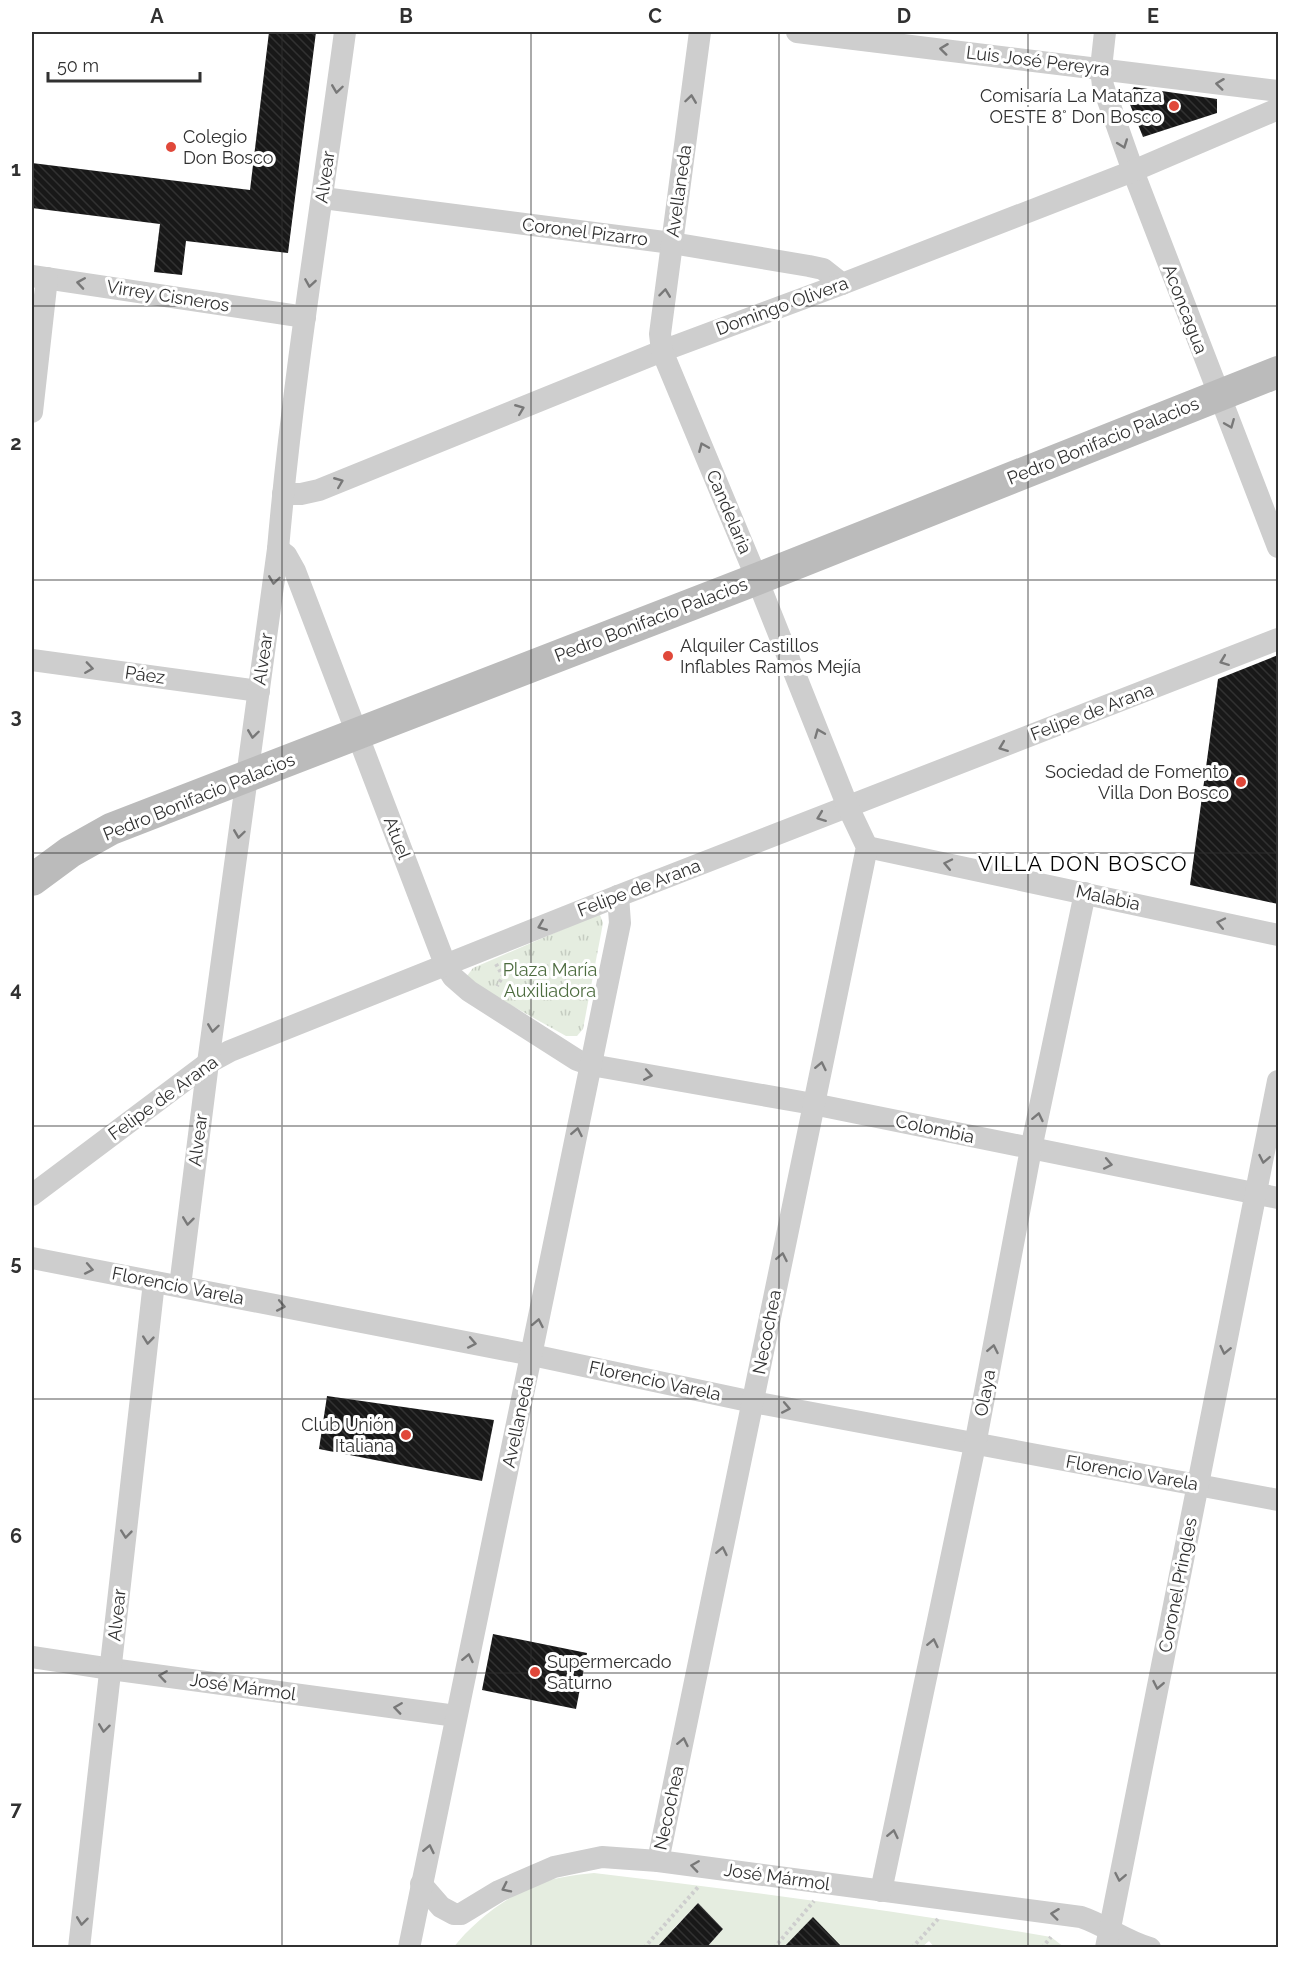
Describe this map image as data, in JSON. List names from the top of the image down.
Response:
{
  "streets": {
    "street": [
      "Luis José Pereyra",
      "Alvear",
      "Avellaneda",
      "Coronel Pizarro",
      "Virrey Cisneros",
      "Domingo Olivera",
      "Aconcagua",
      "Pedro Bonifacio Palacios",
      "Candelaria",
      "Páez",
      "Felipe de Arana",
      "Atuel",
      "Malabia",
      "Colombia",
      "Florencio Varela",
      "Necochea",
      "Olaya",
      "Coronel Pringles",
      "José Mármol"
    ]
  },
  "crossings": [
    ["Luis José Pereyra", "Aconcagua"],
    ["Alvear", "Coronel Pizarro"],
    ["Alvear", "Virrey Cisneros"],
    ["Alvear", "Domingo Olivera"],
    ["Alvear", "Pedro Bonifacio Palacios"],
    ["Alvear", "Páez"],
    ["Alvear", "Felipe de Arana"],
    ["Alvear", "Atuel"],
    ["Alvear", "Florencio Varela"],
    ["Alvear", "José Mármol"],
    ["Avellaneda", "Coronel Pizarro"],
    ["Avellaneda", "Domingo Olivera"],
    ["Avellaneda", "Candelaria"],
    ["Avellaneda", "Felipe de Arana"],
    ["Avellaneda", "Atuel"],
    ["Avellaneda", "Colombia"],
    ["Avellaneda", "Florencio Varela"],
    ["Avellaneda", "José Mármol"],
    ["Coronel Pizarro", "Domingo Olivera"],
    ["Domingo Olivera", "Aconcagua"],
    ["Domingo Olivera", "Candelaria"],
    ["Aconcagua", "Pedro Bonifacio Palacios"],
    ["Pedro Bonifacio Palacios", "Candelaria"],
    ["Pedro Bonifacio Palacios", "Atuel"],
    ["Candelaria", "Felipe de Arana"],
    ["Felipe de Arana", "Atuel"],
    ["Atuel", "Colombia"],
    ["Malabia", "Necochea"],
    ["Malabia", "Olaya"],
    ["Colombia", "Necochea"],
    ["Colombia", "Olaya"],
    ["Colombia", "Coronel Pringles"],
    ["Florencio Varela", "Necochea"],
    ["Florencio Varela", "Olaya"],
    ["Florencio Varela", "Coronel Pringles"],
    ["Necochea", "José Mármol"],
    ["Olaya", "José Mármol"],
    ["Coronel Pringles", "José Mármol"]
  ],
  "one_way": [
    "Luis José Pereyra",
    "Alvear",
    "Avellaneda",
    "Virrey Cisneros",
    "Domingo Olivera",
    "Aconcagua",
    "Candelaria",
    "Páez",
    "Felipe de Arana",
    "Malabia",
    "Colombia",
    "Florencio Varela",
    "Necochea",
    "Olaya",
    "Coronel Pringles",
    "José Mármol"
  ],
  "districts": ["VILLA DON BOSCO"],
  "parks": ["Plaza María Auxiliadora"],
  "places": [
    "Comisaría La Matanza OESTE 8° Don Bosco",
    "Colegio Don Bosco",
    "Alquiler Castillos Inflables Ramos Mejía",
    "Sociedad de Fomento Villa Don Bosco",
    "Club Unión Italiana",
    "Supermercado Saturno"
  ],
  "scale_bar": "50 m",
  "grid": {
    "columns": [
      "A",
      "B",
      "C",
      "D",
      "E"
    ],
    "rows": [
      "1",
      "2",
      "3",
      "4",
      "5",
      "6",
      "7"
    ]
  }
}
